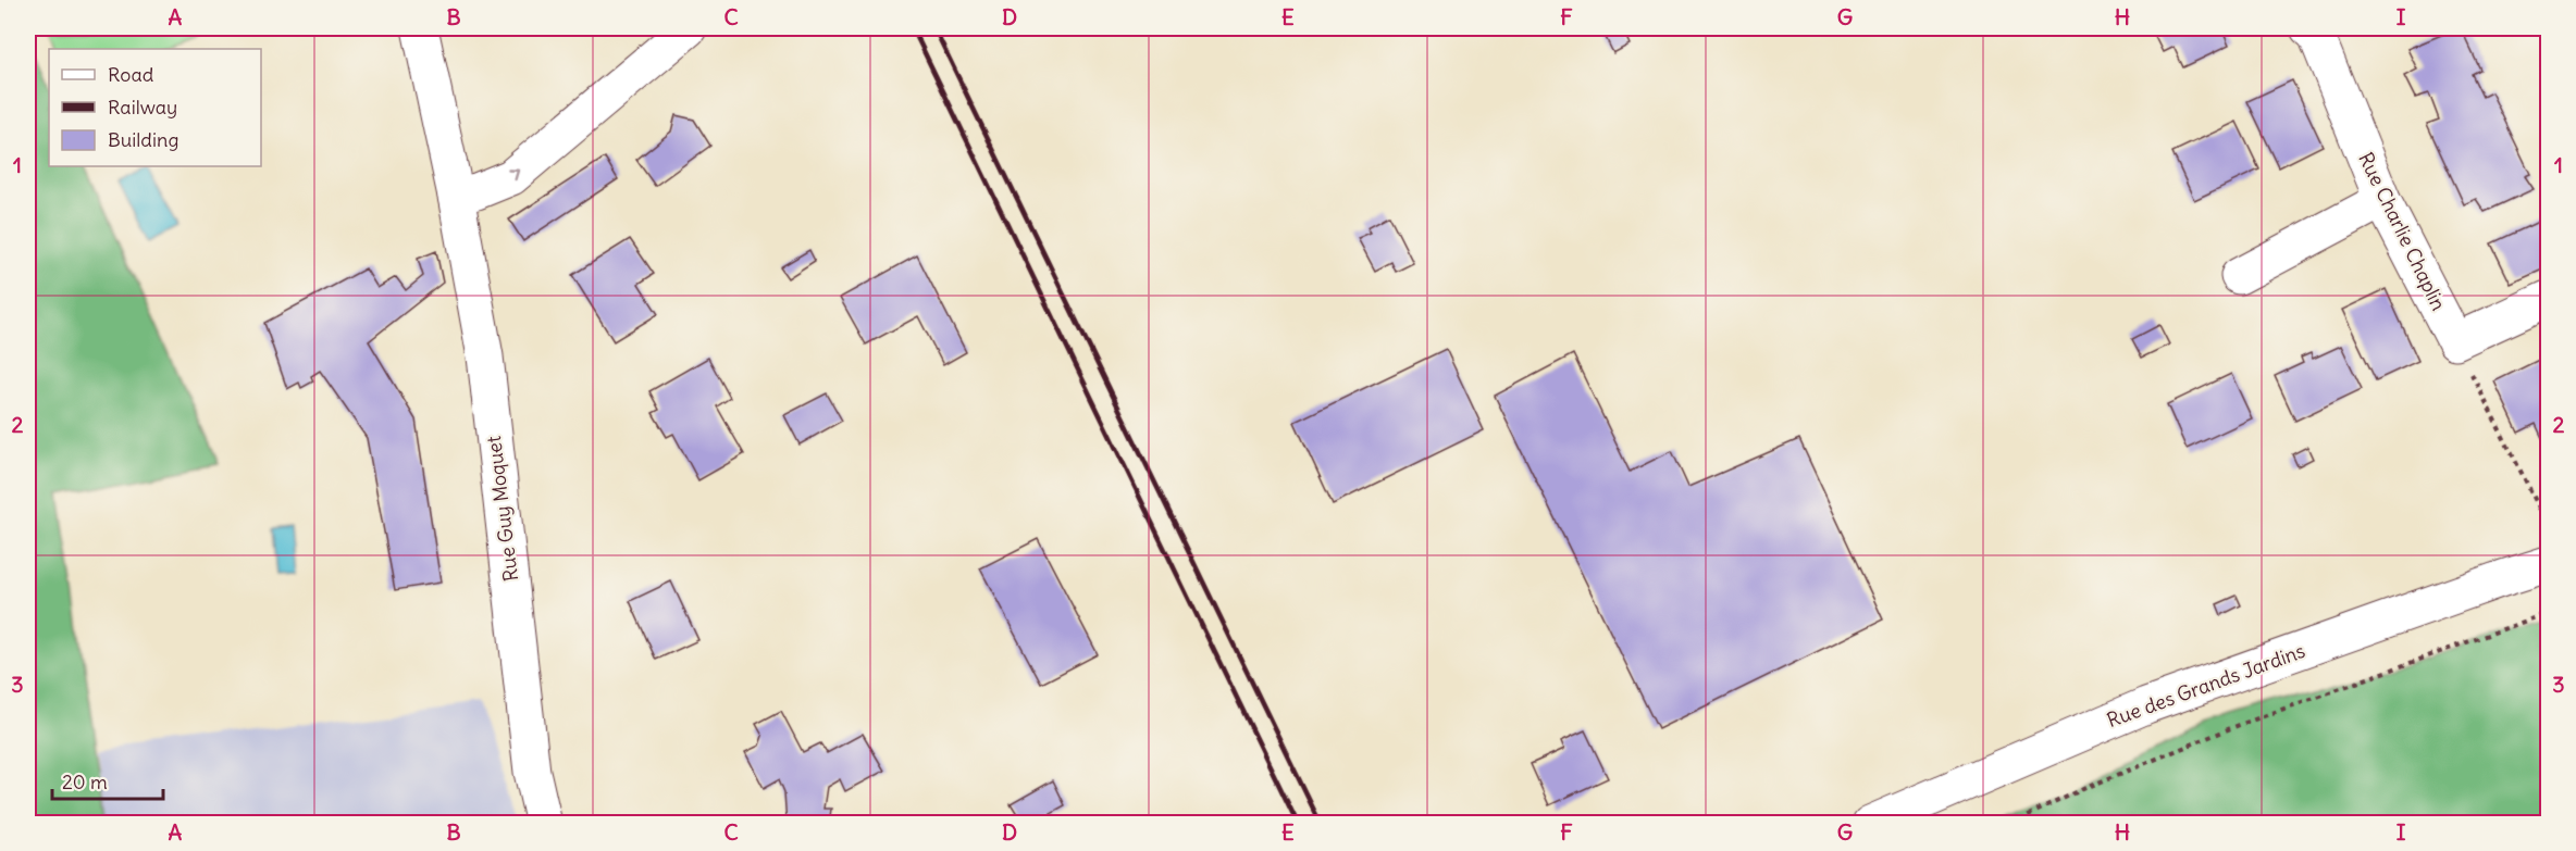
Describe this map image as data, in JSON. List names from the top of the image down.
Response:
{
  "streets": {
    "street": ["Rue Charlie Chaplin", "Rue Guy Moquet", "Rue des Grands Jardins"]
  },
  "legend": ["Road", "Railway", "Building"],
  "scale_bar": "20 m",
  "grid": {
    "columns": [
      "A",
      "B",
      "C",
      "D",
      "E",
      "F",
      "G",
      "H",
      "I"
    ],
    "rows": ["1", "2", "3"]
  }
}
